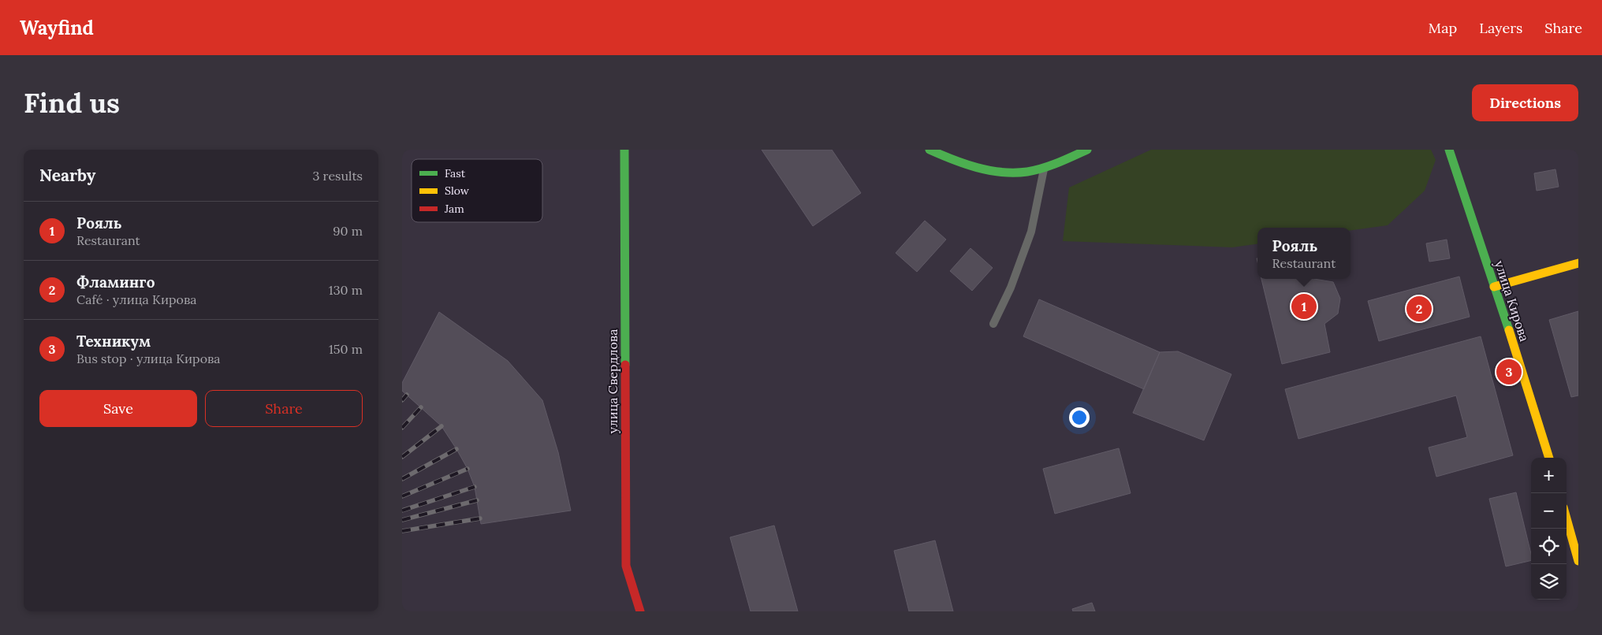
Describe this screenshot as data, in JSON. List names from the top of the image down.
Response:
{
  "streets": {
    "street": ["улица Кирова", "улица Свердлова"]
  },
  "legend": ["Fast", "Slow", "Jam"],
  "page": {
    "header": "Wayfind",
    "nav": ["Map", "Layers", "Share"],
    "buttons": [
      "Directions",
      ["Save", "Share"]
    ],
    "title": "Find us",
    "heading": ["Nearby", "3 results"],
    "list": [
      {
        "mark": "1",
        "name": "Рояль",
        "note": "Restaurant",
        "value": "90 m"
      },
      {
        "mark": "2",
        "name": "Фламинго",
        "note": "Café · улица Кирова",
        "value": "130 m"
      },
      {
        "mark": "3",
        "name": "Техникум",
        "note": "Bus stop · улица Кирова",
        "value": "150 m"
      }
    ],
    "popup": ["Рояль", "Restaurant"],
    "pins": ["1", "2", "3"],
    "map_buttons": ["+", "−"]
  }
}
